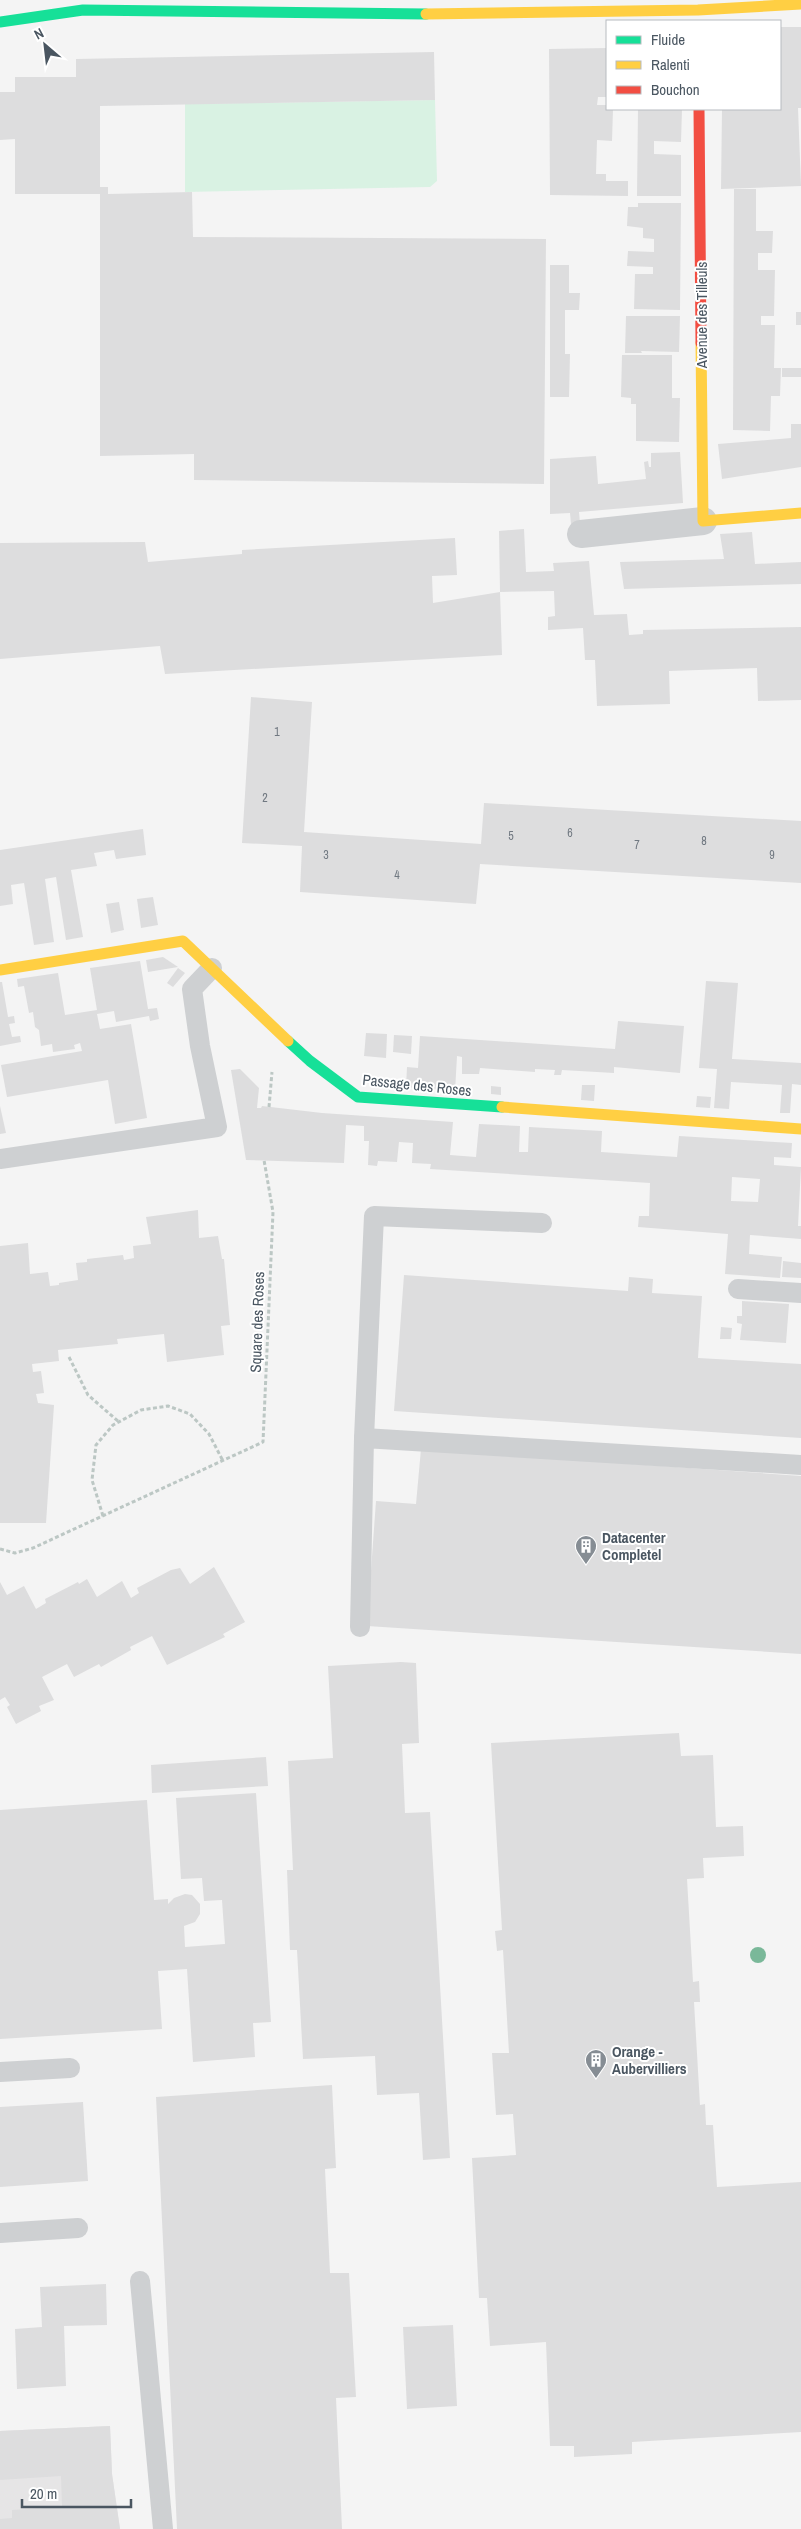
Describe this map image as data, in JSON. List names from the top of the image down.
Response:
{
  "streets": {
    "street": ["Avenue des Tilleuls", "Passage des Roses"],
    "path": ["Square des Roses"]
  },
  "places": {
    "building": ["Datacenter Completel", "Orange - Aubervilliers"]
  },
  "house_numbers": [
    "1",
    "2",
    "6",
    "5",
    "8",
    "7",
    "3",
    "9",
    "4"
  ],
  "legend": ["Fluide", "Ralenti", "Bouchon"],
  "scale_bar": "20 m",
  "north": "top left"
}
